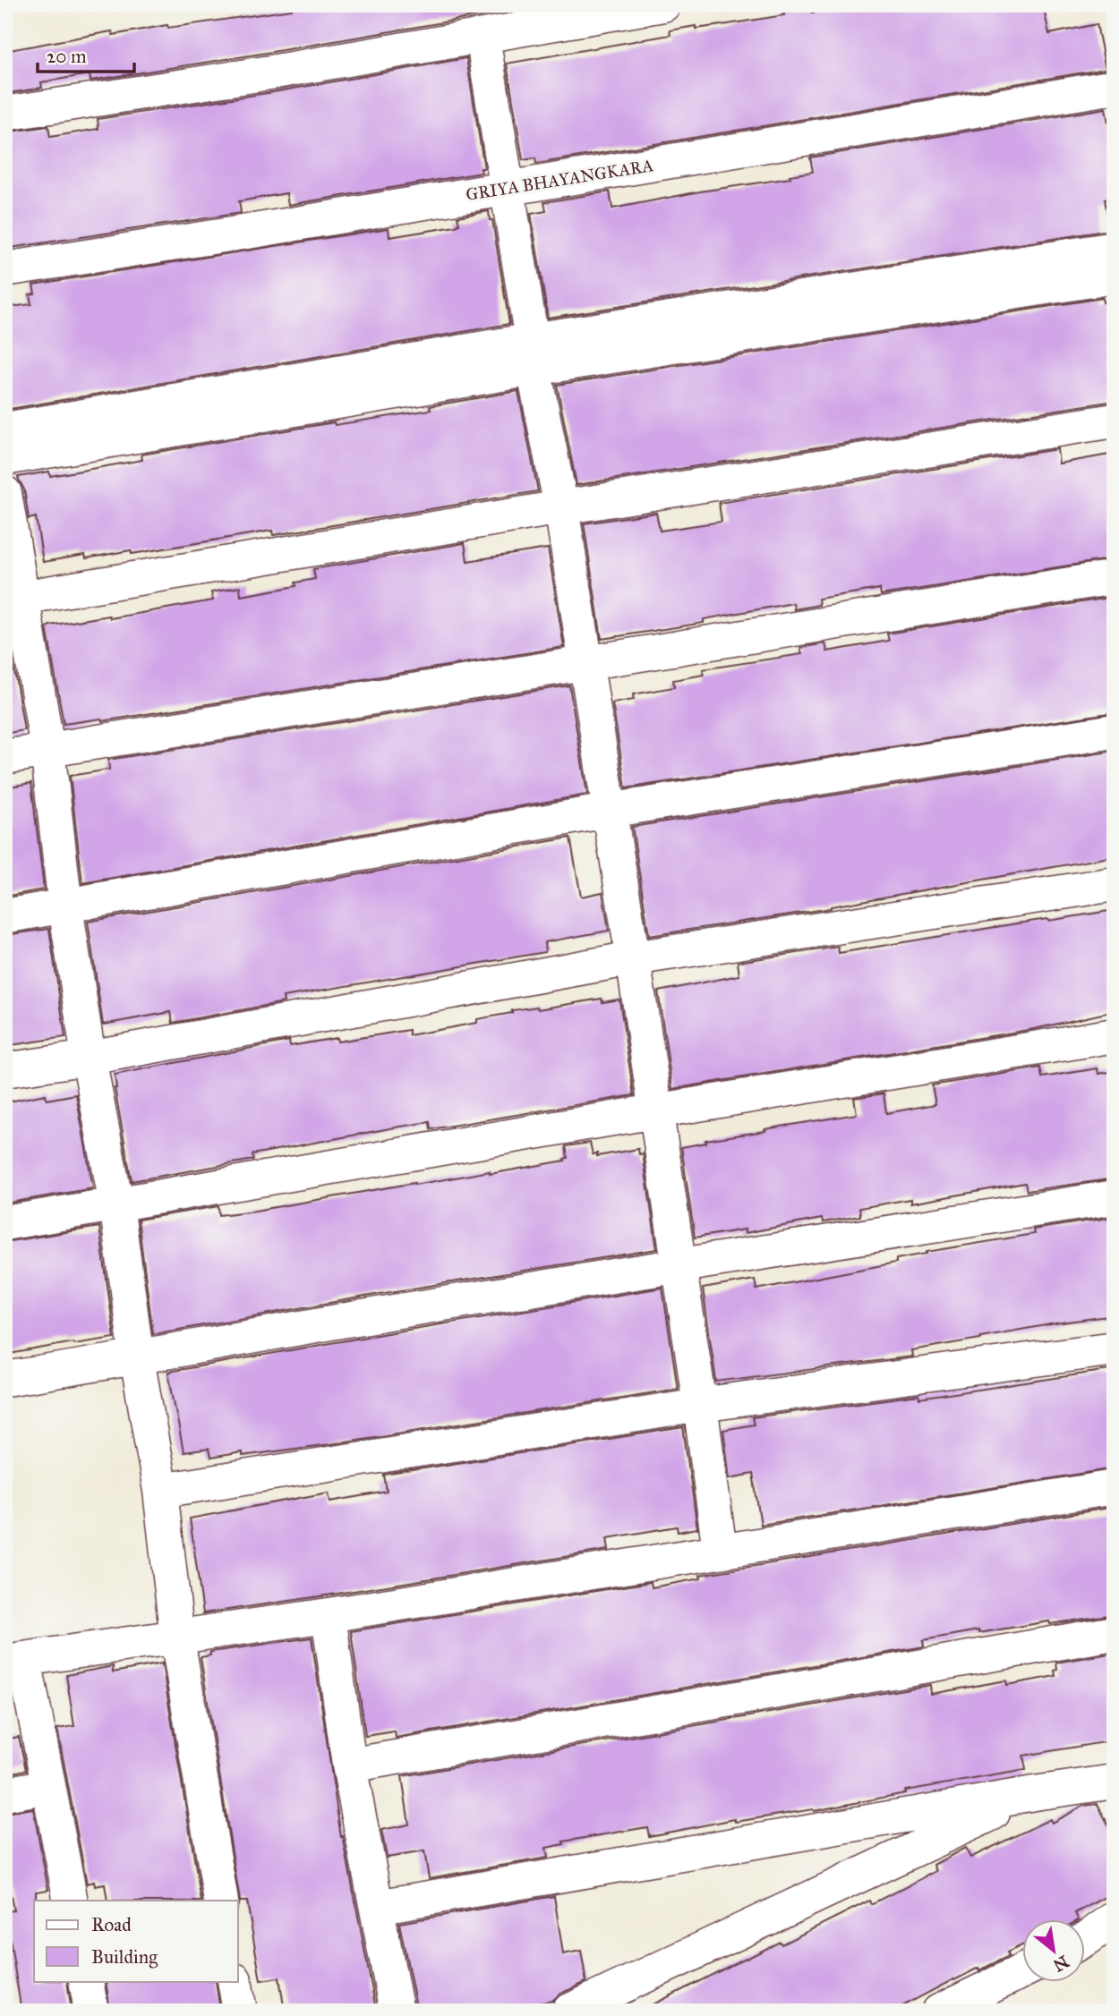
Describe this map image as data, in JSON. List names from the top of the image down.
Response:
{
  "streets": {
    "street": ["GRIYA BHAYANGKARA"]
  },
  "legend": ["Road", "Building"],
  "scale_bar": "20 m",
  "north": "bottom right"
}
